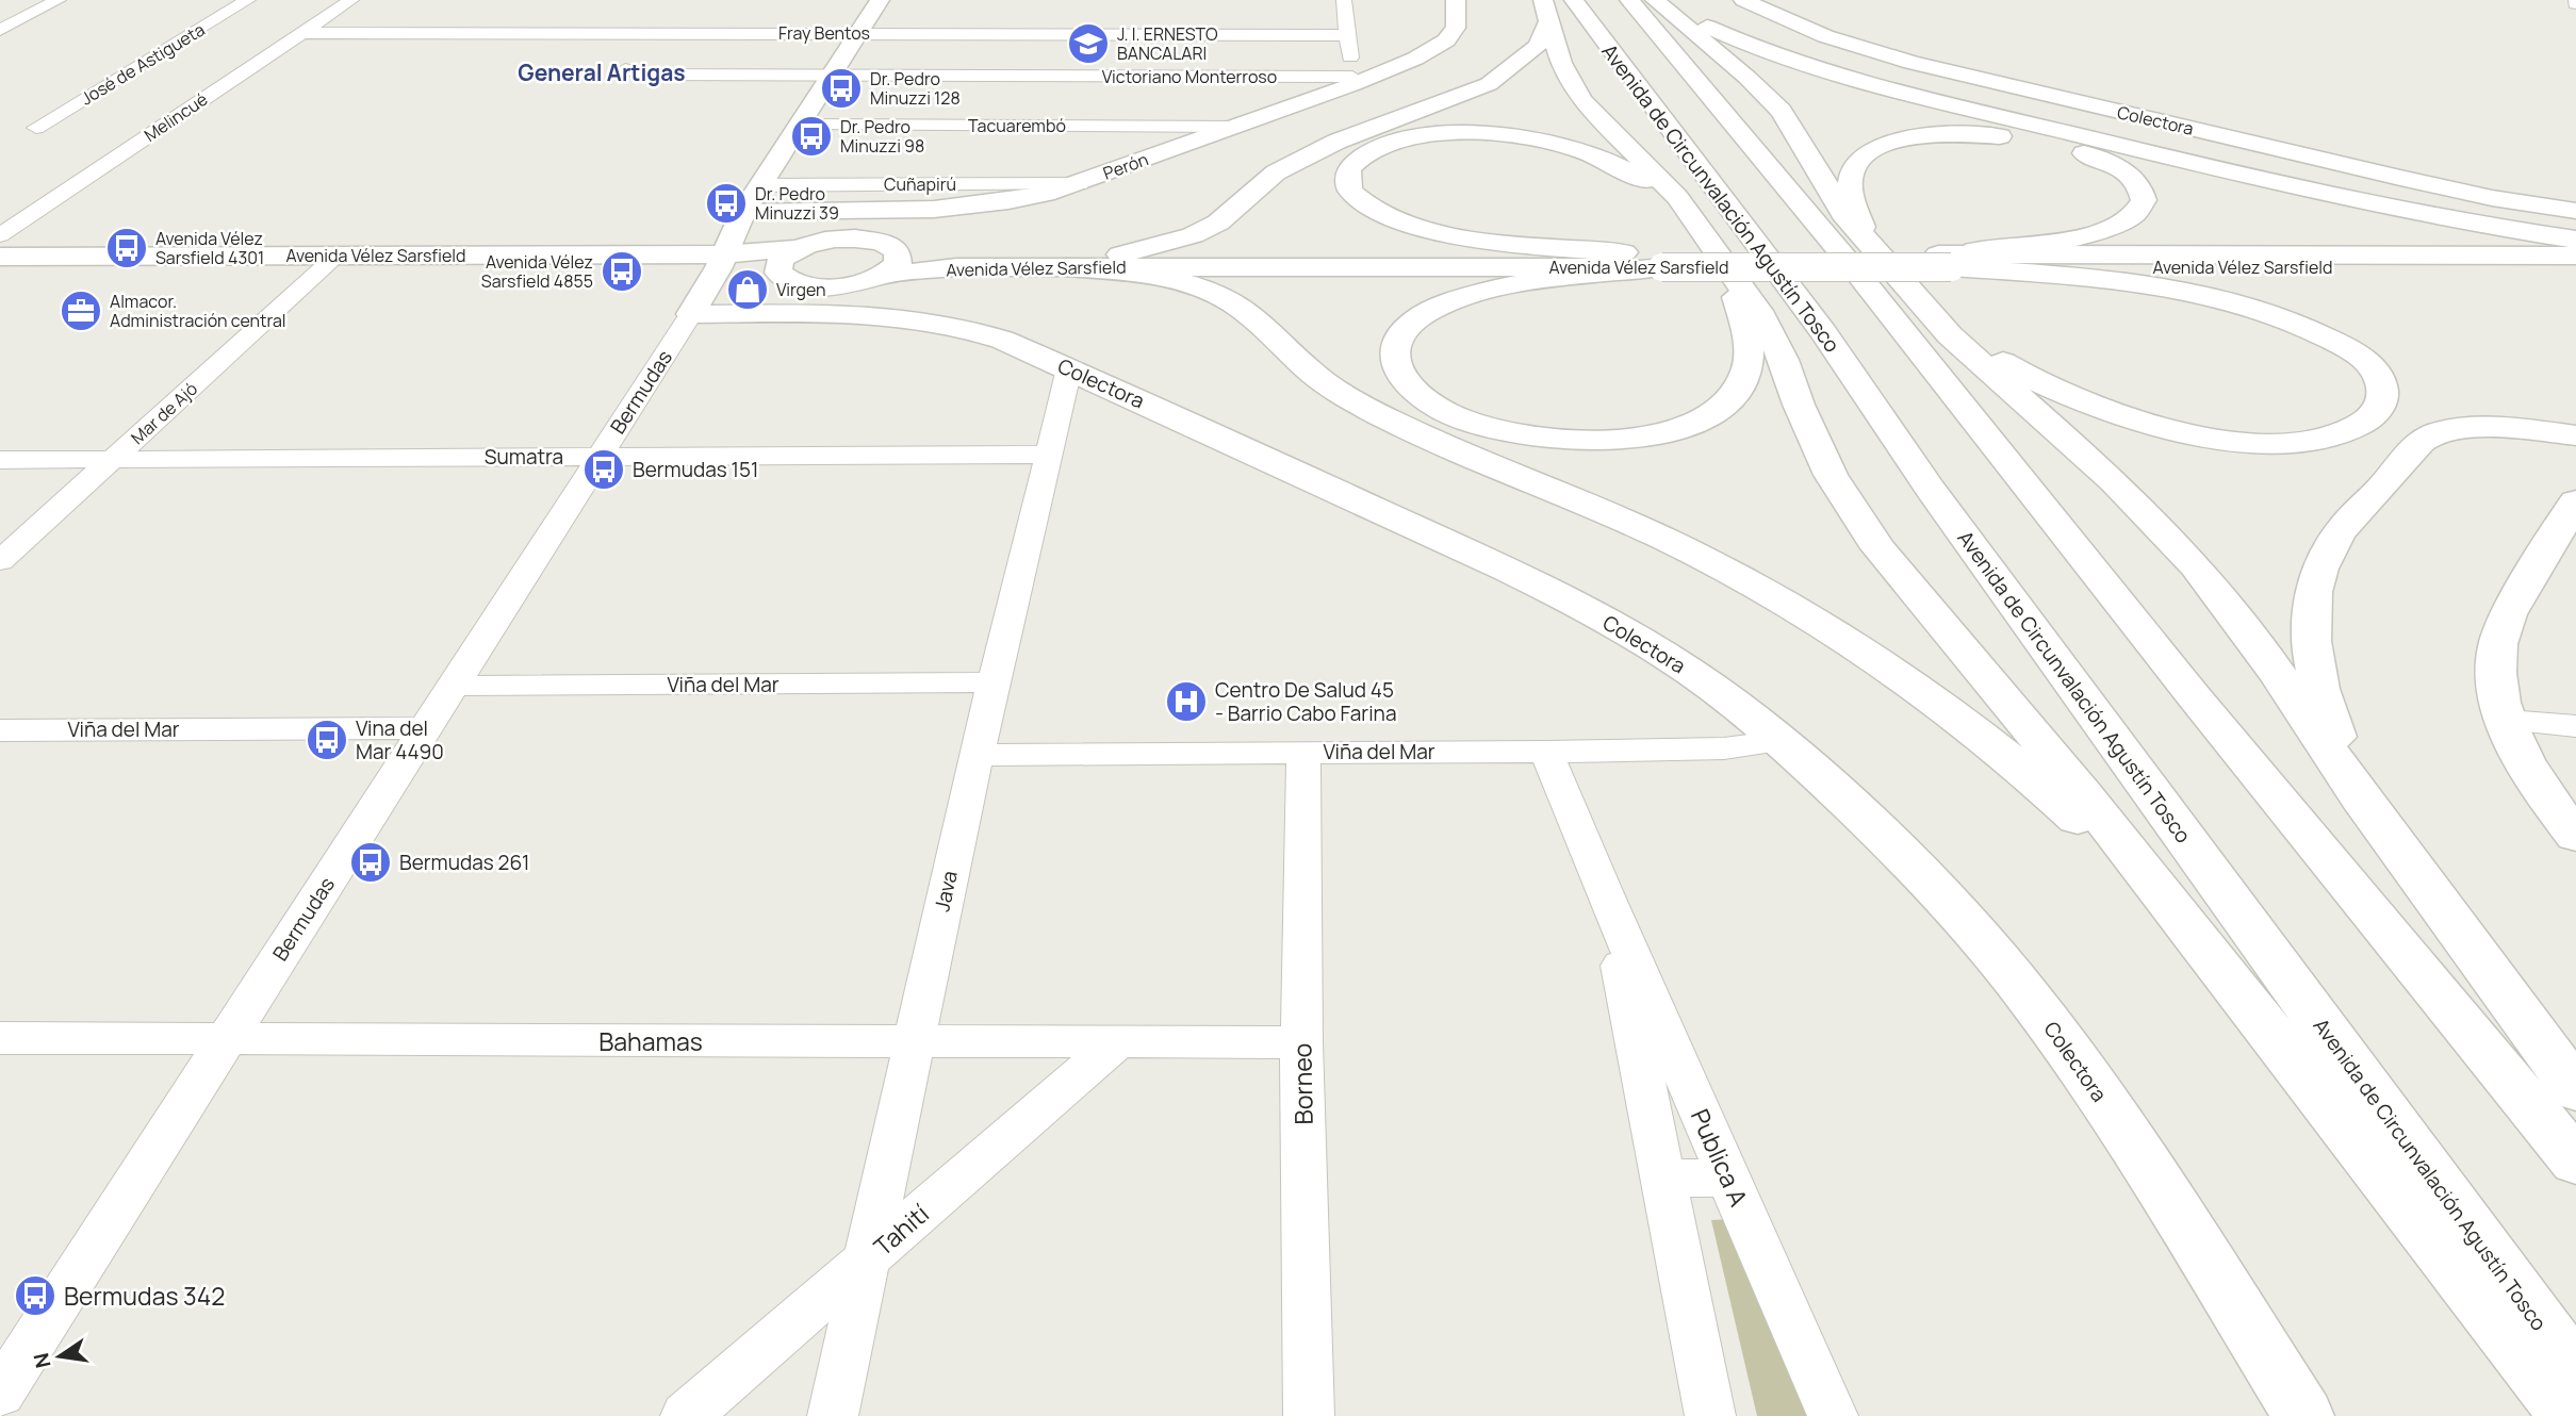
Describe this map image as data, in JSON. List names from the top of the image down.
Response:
{
  "streets": {
    "main road": [
      "Colectora",
      "Perón",
      "Avenida de Circunvalación Agustín Tosco",
      "Avenida Vélez Sarsfield",
      "Bermudas"
    ],
    "street": [
      "Fray Bentos",
      "José de Astigueta",
      "Victoriano Monterroso",
      "Melincué",
      "Tacuarembó",
      "Cuñapirú",
      "Mar de Ajó",
      "Sumatra",
      "Viña del Mar",
      "Java",
      "Bahamas",
      "Borneo",
      "Publica A",
      "Tahití"
    ]
  },
  "crossings": [
    ["Fray Bentos", "Melincué"],
    ["Fray Bentos", "Bermudas"],
    ["Victoriano Monterroso", "Perón"],
    ["Victoriano Monterroso", "Bermudas"],
    ["Colectora", "Bermudas"],
    ["Colectora", "Viña del Mar"],
    ["Colectora", "Java"],
    ["Tacuarembó", "Perón"],
    ["Tacuarembó", "Bermudas"],
    ["Perón", "Cuñapirú"],
    ["Perón", "Bermudas"],
    ["Cuñapirú", "Bermudas"],
    ["Avenida Vélez Sarsfield", "Bermudas"],
    ["Avenida Vélez Sarsfield", "Mar de Ajó"],
    ["Bermudas", "Sumatra"],
    ["Bermudas", "Viña del Mar"],
    ["Bermudas", "Bahamas"],
    ["Mar de Ajó", "Sumatra"],
    ["Sumatra", "Java"],
    ["Viña del Mar", "Java"],
    ["Viña del Mar", "Borneo"],
    ["Viña del Mar", "Publica A"],
    ["Java", "Bahamas"],
    ["Java", "Tahití"],
    ["Bahamas", "Borneo"],
    ["Bahamas", "Tahití"]
  ],
  "districts": ["General Artigas"],
  "places": {
    "school or university": ["J. I. ERNESTO BANCALARI"],
    "bus stop": [
      "Dr. Pedro Minuzzi 128",
      "Dr. Pedro Minuzzi 98",
      "Dr. Pedro Minuzzi 39",
      "Avenida Vélez Sarsfield 4301",
      "Avenida Vélez Sarsfield 4855",
      "Bermudas 151",
      "Vina del Mar 4490",
      "Bermudas 261",
      "Bermudas 342"
    ],
    "shop": ["Virgen"],
    "office": ["Almacor. Administración central"],
    "hospital": ["Centro De Salud 45 - Barrio Cabo Farina"]
  },
  "north": "left"
}
